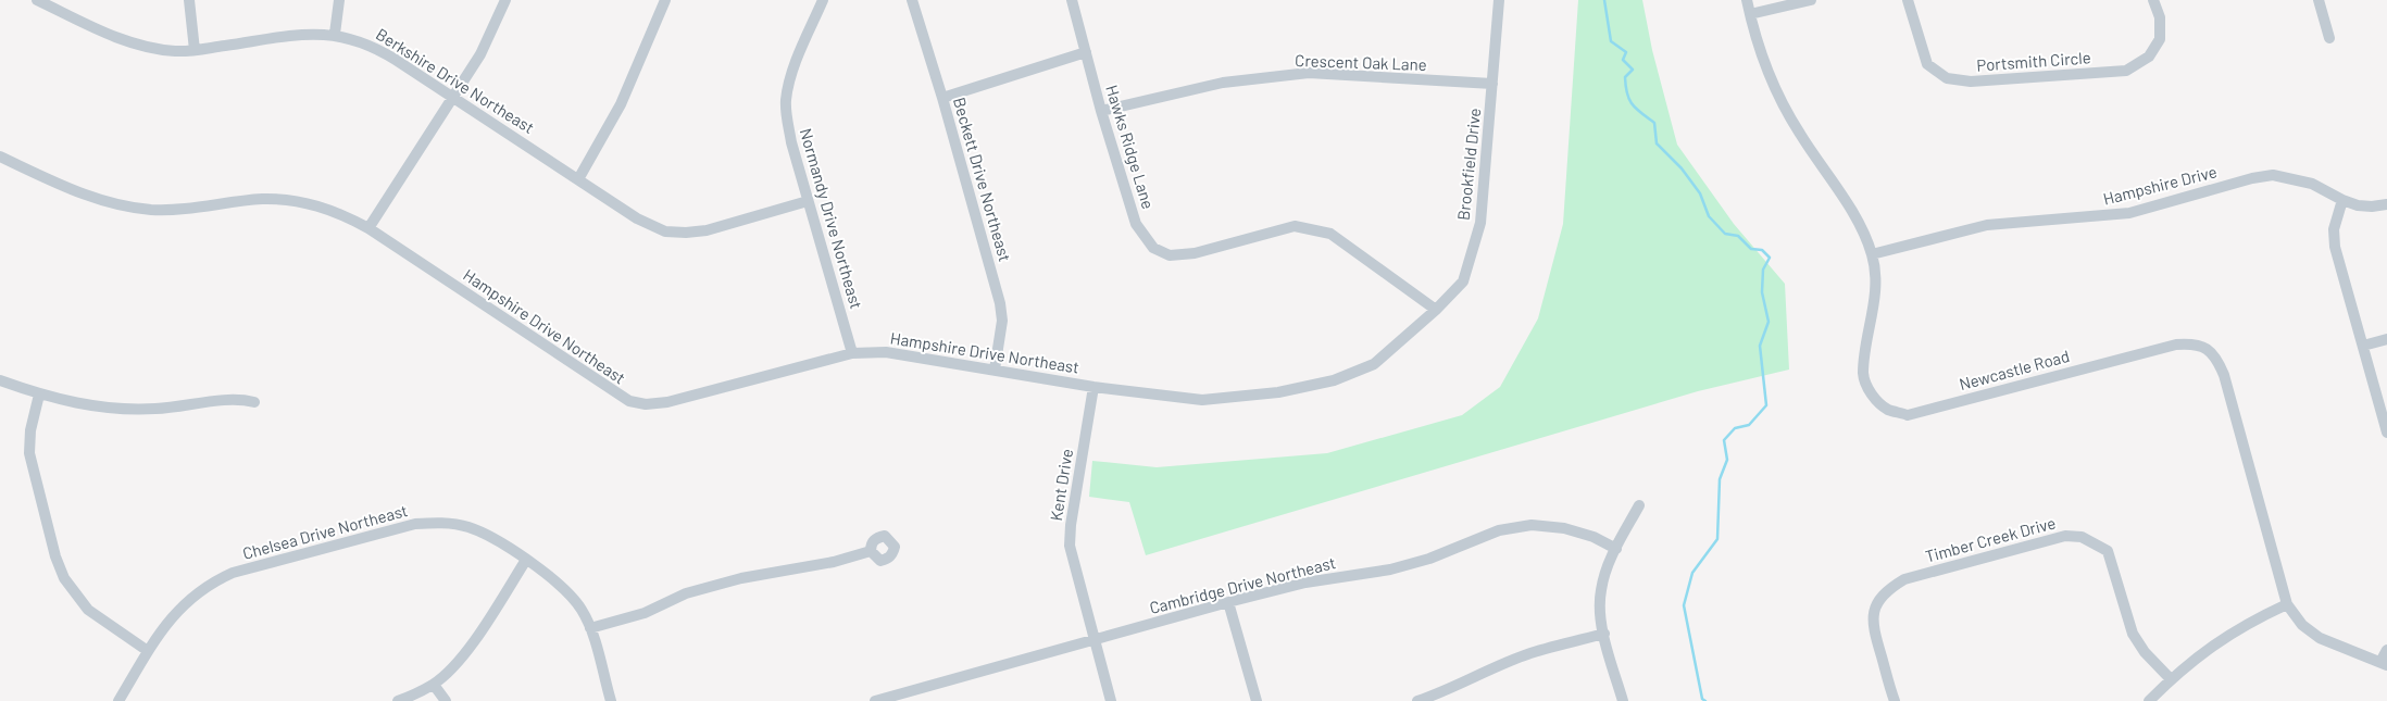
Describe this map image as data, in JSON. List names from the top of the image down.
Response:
{
  "streets": {
    "street": [
      "Portsmith Circle",
      "Crescent Oak Lane",
      "Berkshire Drive Northeast",
      "Hawks Ridge Lane",
      "Brookfield Drive",
      "Beckett Drive Northeast",
      "Hampshire Drive",
      "Normandy Drive Northeast",
      "Hampshire Drive Northeast",
      "Newcastle Road",
      "Kent Drive",
      "Chelsea Drive Northeast",
      "Timber Creek Drive",
      "Cambridge Drive Northeast"
    ]
  },
  "crossings": [
    ["Crescent Oak Lane", "Hawks Ridge Lane"],
    ["Crescent Oak Lane", "Brookfield Drive"],
    ["Berkshire Drive Northeast", "Normandy Drive Northeast"],
    ["Hawks Ridge Lane", "Brookfield Drive"],
    ["Brookfield Drive", "Hampshire Drive Northeast"],
    ["Brookfield Drive", "Kent Drive"],
    ["Beckett Drive Northeast", "Hampshire Drive Northeast"],
    ["Hampshire Drive", "Newcastle Road"],
    ["Normandy Drive Northeast", "Hampshire Drive Northeast"],
    ["Hampshire Drive Northeast", "Kent Drive"],
    ["Kent Drive", "Cambridge Drive Northeast"]
  ]
}
